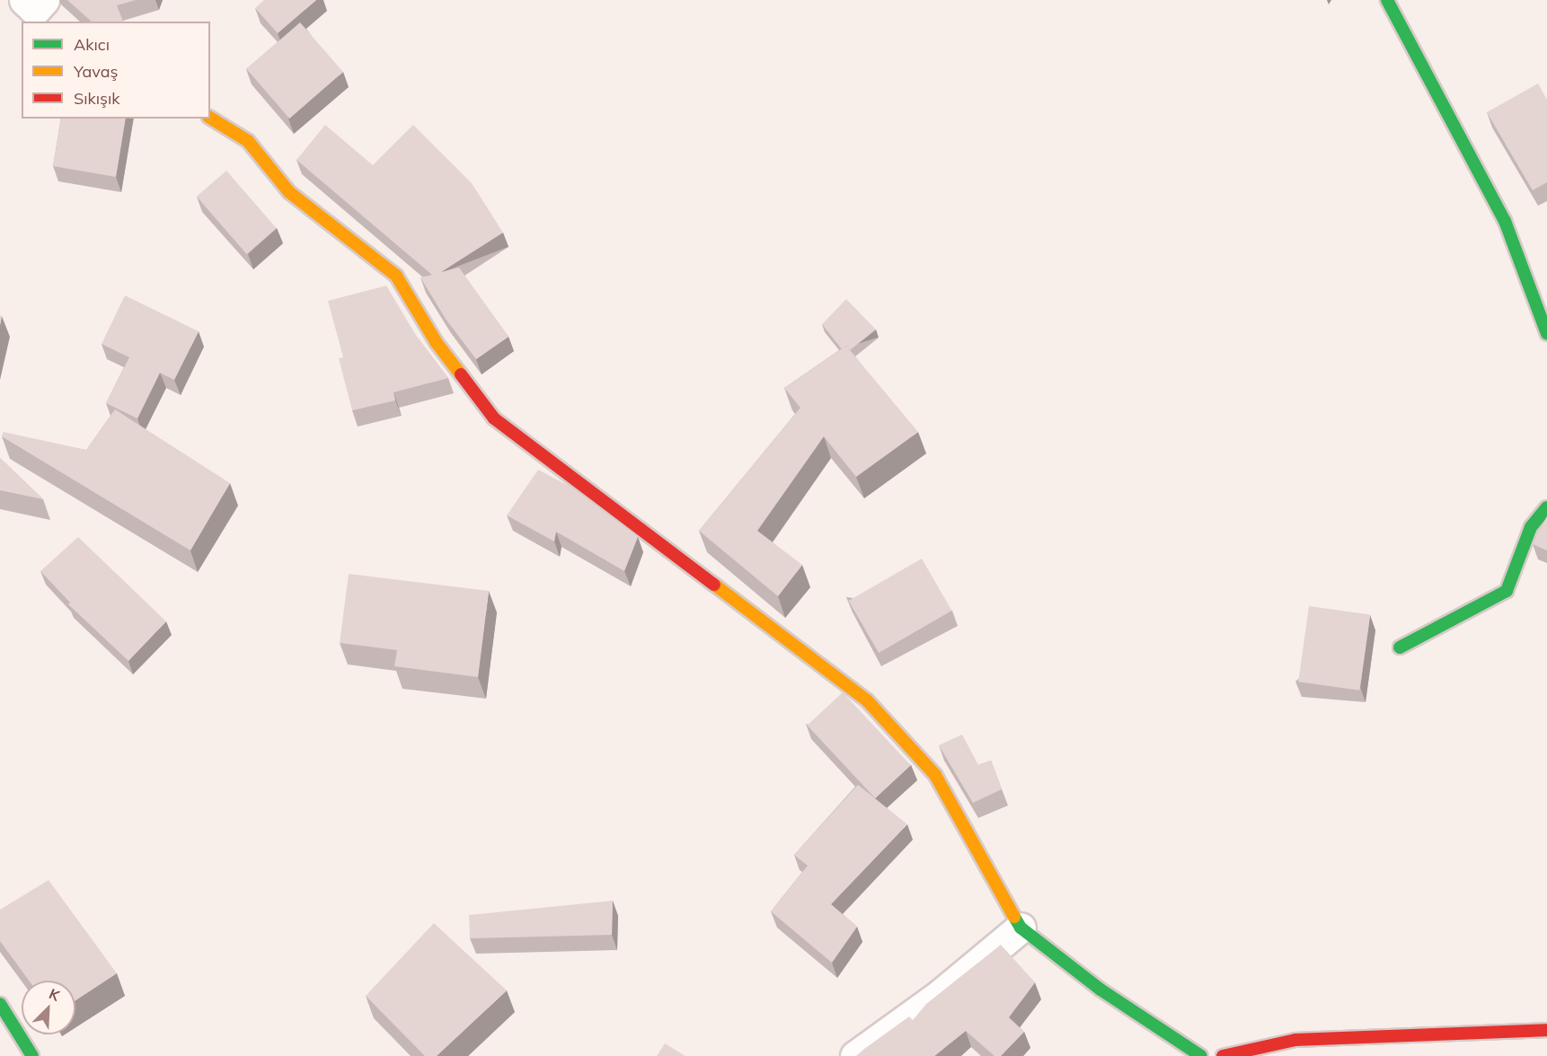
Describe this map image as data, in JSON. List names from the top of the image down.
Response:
{
  "legend": ["Akıcı", "Yavaş", "Sıkışık"],
  "north": "top right"
}
